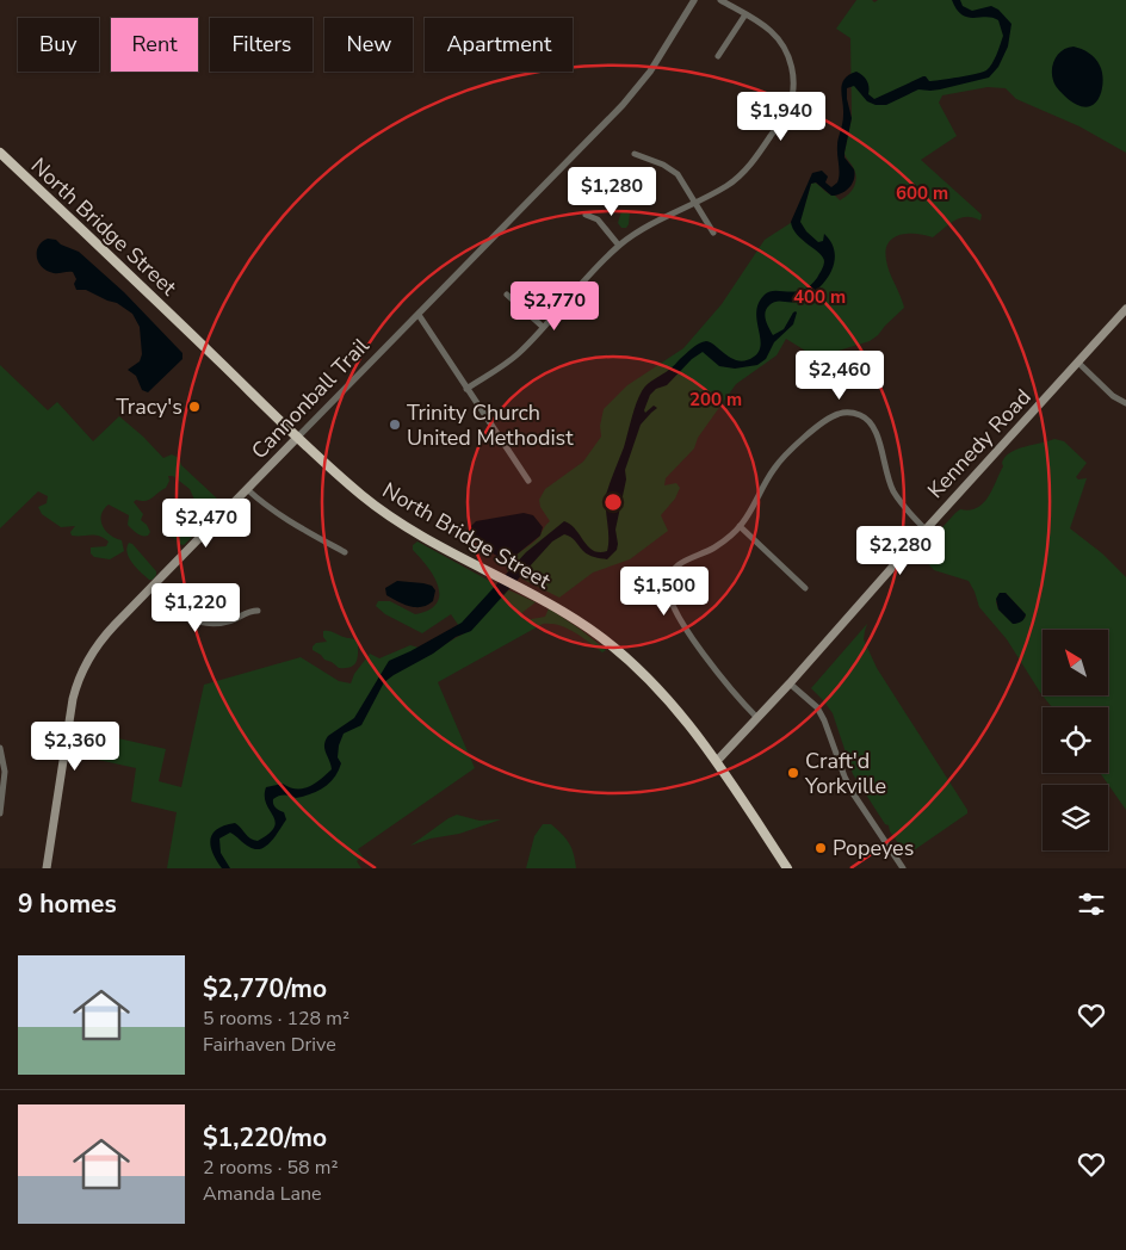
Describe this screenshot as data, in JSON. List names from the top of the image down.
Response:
{
  "streets": {
    "highway": ["North Bridge Street"],
    "main road": ["Cannonball Trail", "Kennedy Road"]
  },
  "crossings": [
    ["North Bridge Street", "Cannonball Trail"],
    ["North Bridge Street", "Kennedy Road"]
  ],
  "places": [
    "Tracy's",
    "Trinity Church United Methodist",
    "Craft'd Yorkville",
    "Popeyes"
  ],
  "north": "top left",
  "page": {
    "chip": [
      "Buy",
      "Rent",
      "Filters",
      "New",
      "Apartment"
    ],
    "price": [
      "$1,940",
      "$1,280",
      "$2,770",
      "$2,460",
      "$2,470",
      "$2,280",
      "$1,500",
      "$1,220",
      "$2,360"
    ],
    "heading": "9 homes",
    "list": [
      {
        "name": "$2,770/mo",
        "note": "5 rooms · 128 m² · Fairhaven Drive"
      },
      {
        "name": "$1,220/mo",
        "note": "2 rooms · 58 m² · Amanda Lane"
      }
    ]
  },
  "rings": ["600 m", "400 m", "200 m"]
}
